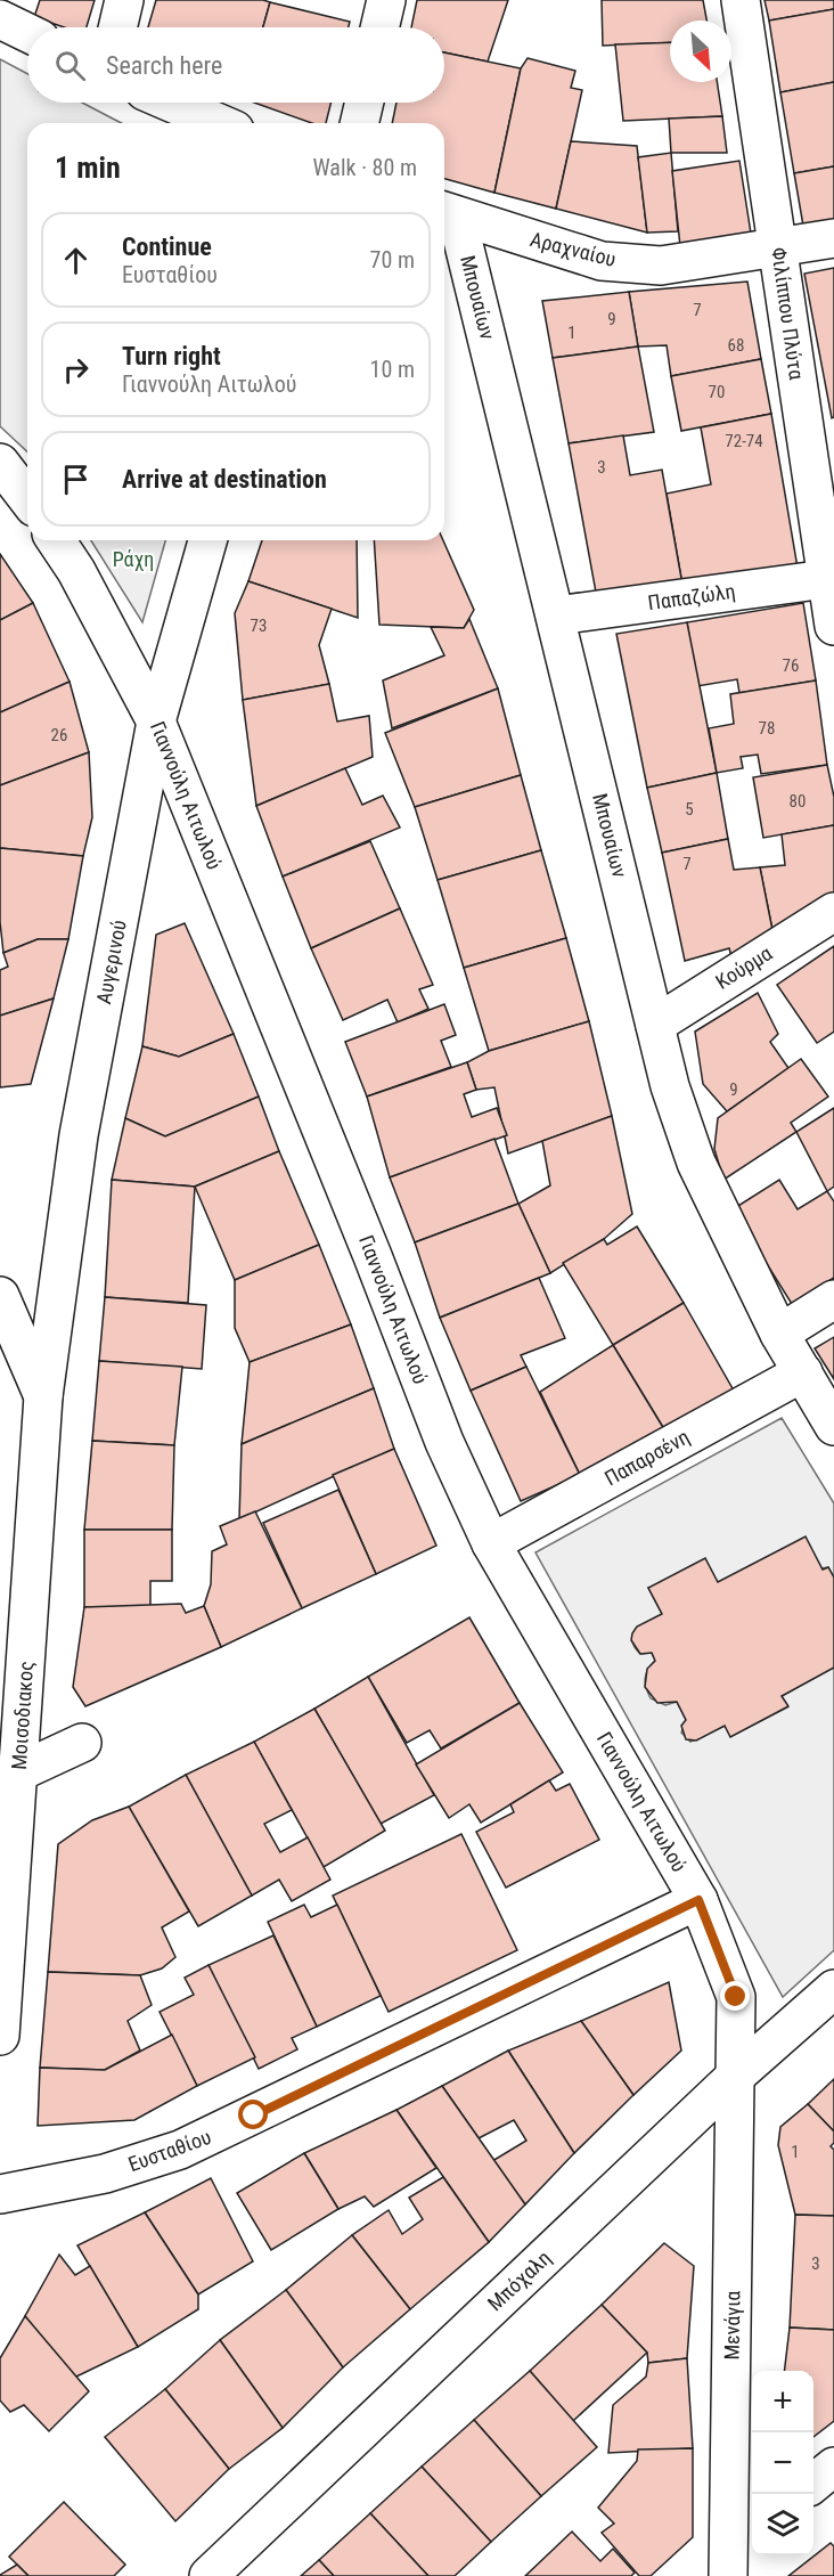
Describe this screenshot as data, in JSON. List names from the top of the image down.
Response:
{
  "streets": {
    "street": [
      "Αραχναίου",
      "Μπουαίων",
      "Φιλίππου Πλύτα",
      "Παπαζώλη",
      "Γιαννούλη Αιτωλού",
      "Αυγερινού",
      "Κούρμα",
      "Παπαρσένη",
      "Μοισοδιακος",
      "Ευσταθίου",
      "Μπόχαλη",
      "Μενάγια"
    ]
  },
  "crossings": [
    ["Αραχναίου", "Μπουαίων"],
    ["Αραχναίου", "Φιλίππου Πλύτα"],
    ["Μπουαίων", "Παπαζώλη"],
    ["Μπουαίων", "Κούρμα"],
    ["Μπουαίων", "Παπαρσένη"],
    ["Φιλίππου Πλύτα", "Παπαζώλη"],
    ["Γιαννούλη Αιτωλού", "Αυγερινού"],
    ["Γιαννούλη Αιτωλού", "Παπαρσένη"],
    ["Γιαννούλη Αιτωλού", "Ευσταθίου"],
    ["Γιαννούλη Αιτωλού", "Μπόχαλη"],
    ["Γιαννούλη Αιτωλού", "Μενάγια"],
    ["Αυγερινού", "Μοισοδιακος"],
    ["Μπόχαλη", "Μενάγια"]
  ],
  "parks": ["Ράχη"],
  "house_numbers": [
    "7",
    "9",
    "1",
    "68",
    "70",
    "72-74",
    "3",
    "73",
    "76",
    "78",
    "26",
    "80",
    "5",
    "7",
    "9",
    "1",
    "3"
  ],
  "north": "bottom right",
  "page": {
    "search": "Search here",
    "heading": ["1 min", "Walk · 80 m"],
    "list": [
      ["Continue", "Ευσταθίου", "70 m"],
      ["Turn right", "Γιαννούλη Αιτωλού", "10 m"],
      "Arrive at destination"
    ],
    "map_buttons": ["+", "−"]
  }
}
